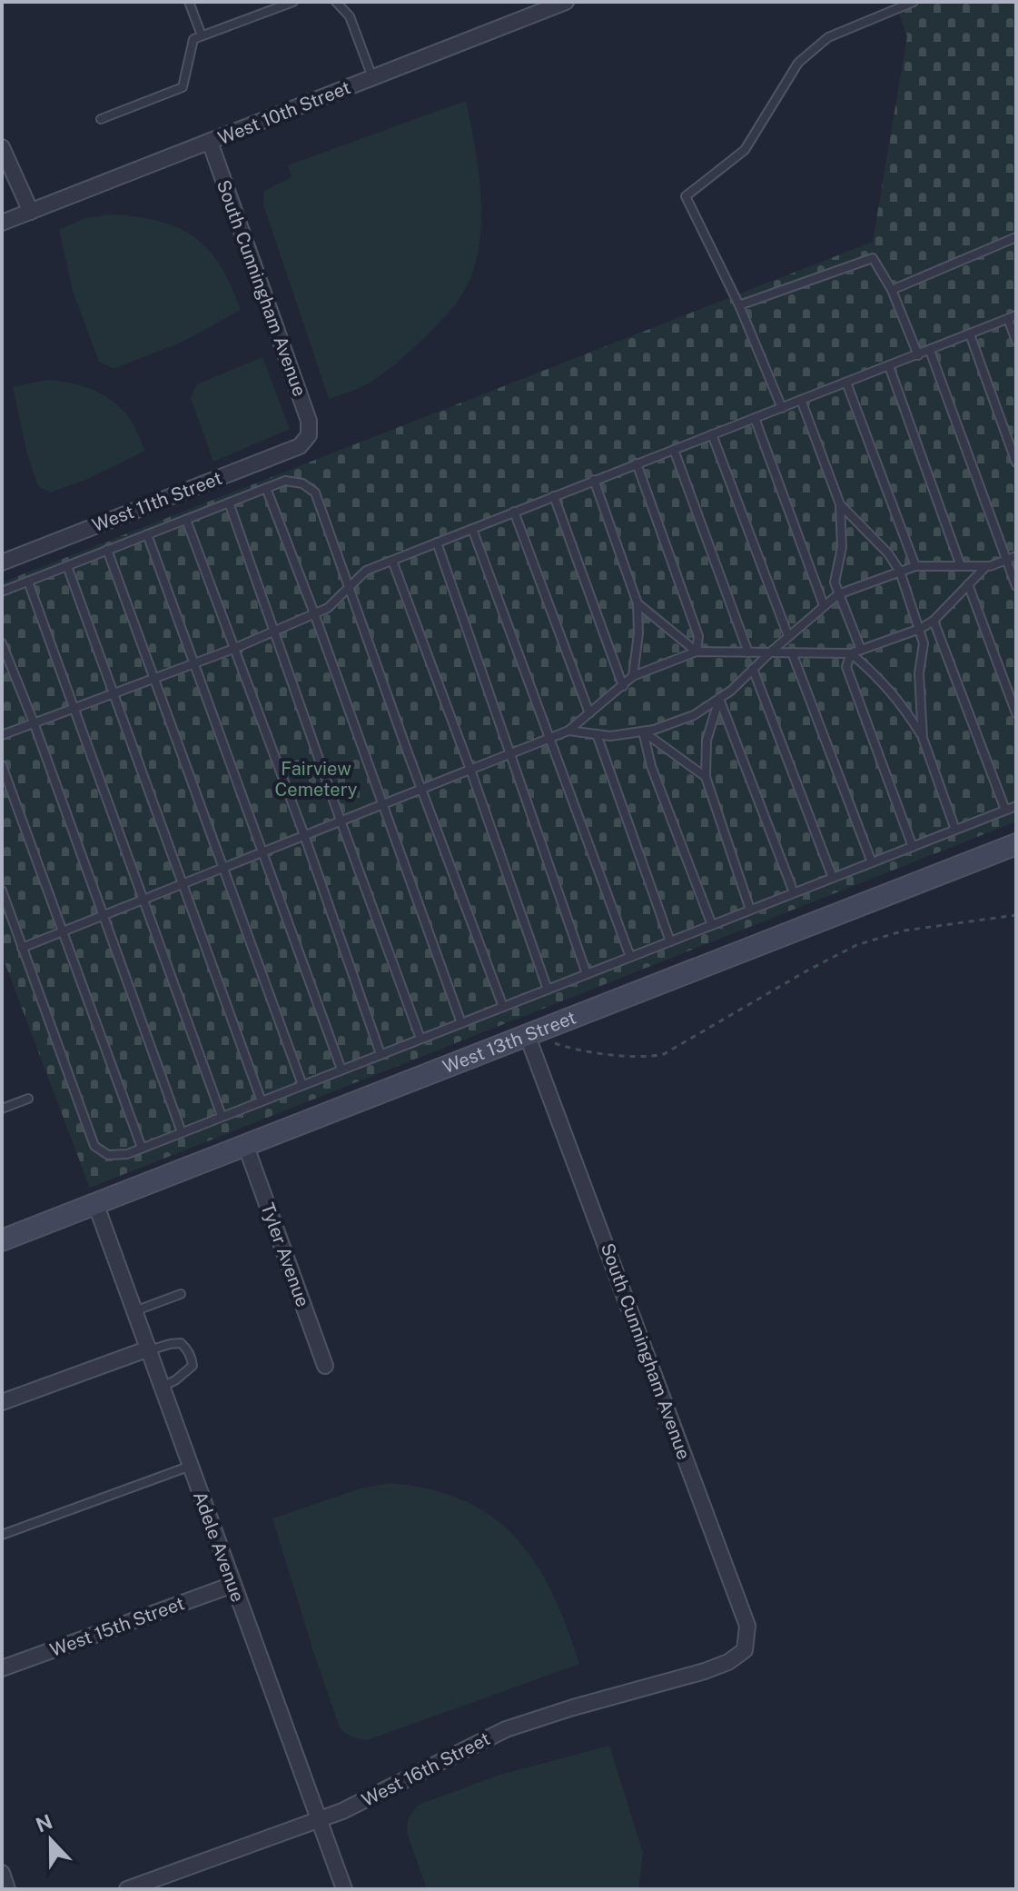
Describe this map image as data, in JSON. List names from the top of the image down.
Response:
{
  "streets": {
    "street": [
      "West 10th Street",
      "South Cunningham Avenue",
      "West 11th Street",
      "West 13th Street",
      "Tyler Avenue",
      "Adele Avenue",
      "West 15th Street",
      "West 16th Street"
    ]
  },
  "crossings": [
    ["West 10th Street", "South Cunningham Avenue"],
    ["South Cunningham Avenue", "West 11th Street"],
    ["South Cunningham Avenue", "West 13th Street"],
    ["South Cunningham Avenue", "West 16th Street"],
    ["West 13th Street", "Tyler Avenue"],
    ["West 13th Street", "Adele Avenue"],
    ["Adele Avenue", "West 15th Street"],
    ["Adele Avenue", "West 16th Street"]
  ],
  "parks": ["Fairview Cemetery"],
  "north": "top"
}
